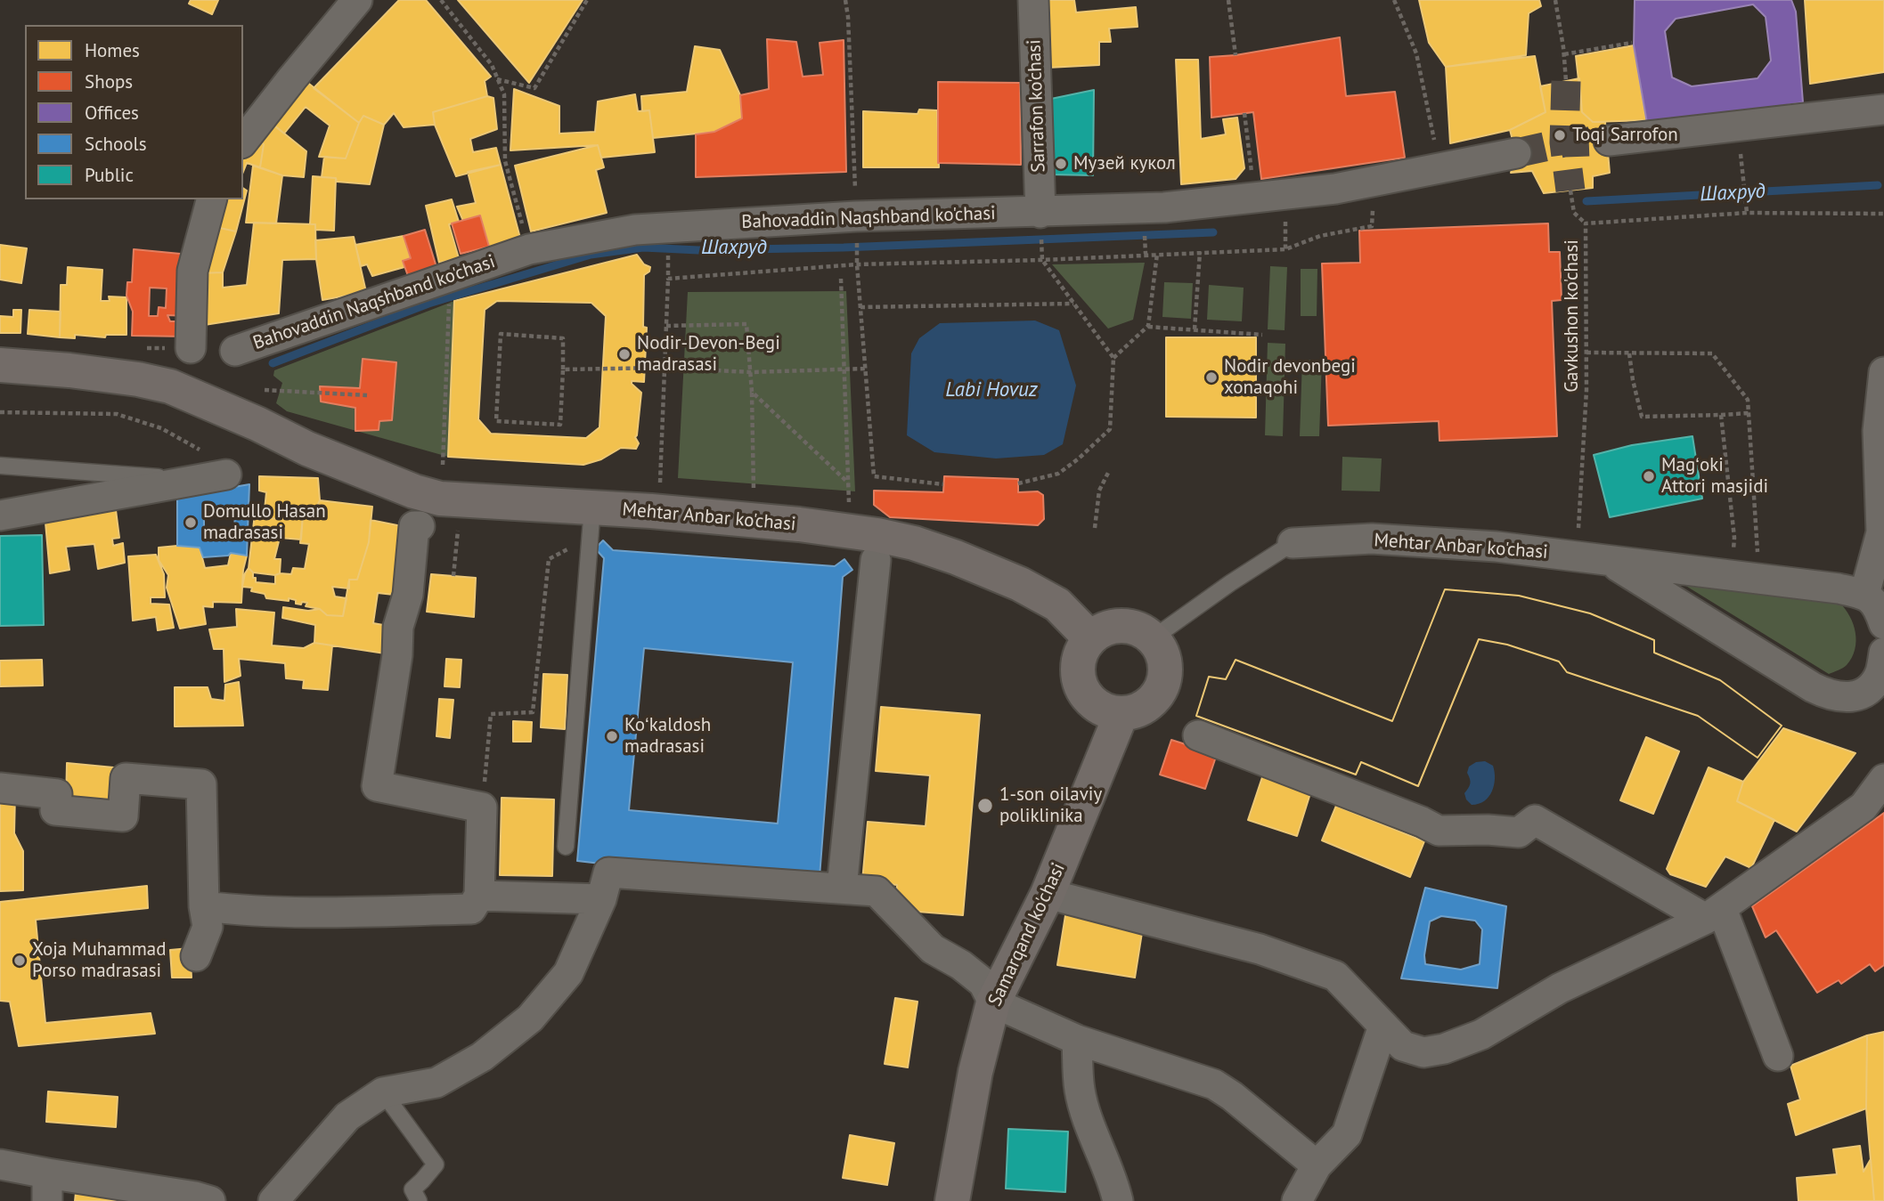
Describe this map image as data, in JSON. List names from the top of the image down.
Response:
{
  "streets": {
    "main road": ["Mehtar Anbar ko'chasi", "Samarqand ko'chasi"],
    "street": ["Sarrafon ko'chasi", "Bahovaddin Naqshband ko'chasi"],
    "path": ["Gavkushon ko'chasi"]
  },
  "crossings": [
    ["Sarrafon ko'chasi", "Bahovaddin Naqshband ko'chasi"],
    ["Gavkushon ko'chasi", "Mehtar Anbar ko'chasi"],
    ["Mehtar Anbar ko'chasi", "Samarqand ko'chasi"]
  ],
  "water": ["Шахруд", "Labi Hovuz"],
  "places": [
    "Toqi Sarrofon",
    "Музей кукол",
    "Nodir-Devon-Begi madrasasi",
    "Nodir devonbegi xonaqohi",
    "Magʻoki Attori masjidi",
    "Domullo Hasan madrasasi",
    "Koʻkaldosh madrasasi",
    "1-son oilaviy poliklinika",
    "Xoja Muhammad Porso madrasasi"
  ],
  "legend": [
    "Homes",
    "Shops",
    "Offices",
    "Schools",
    "Public"
  ]
}
